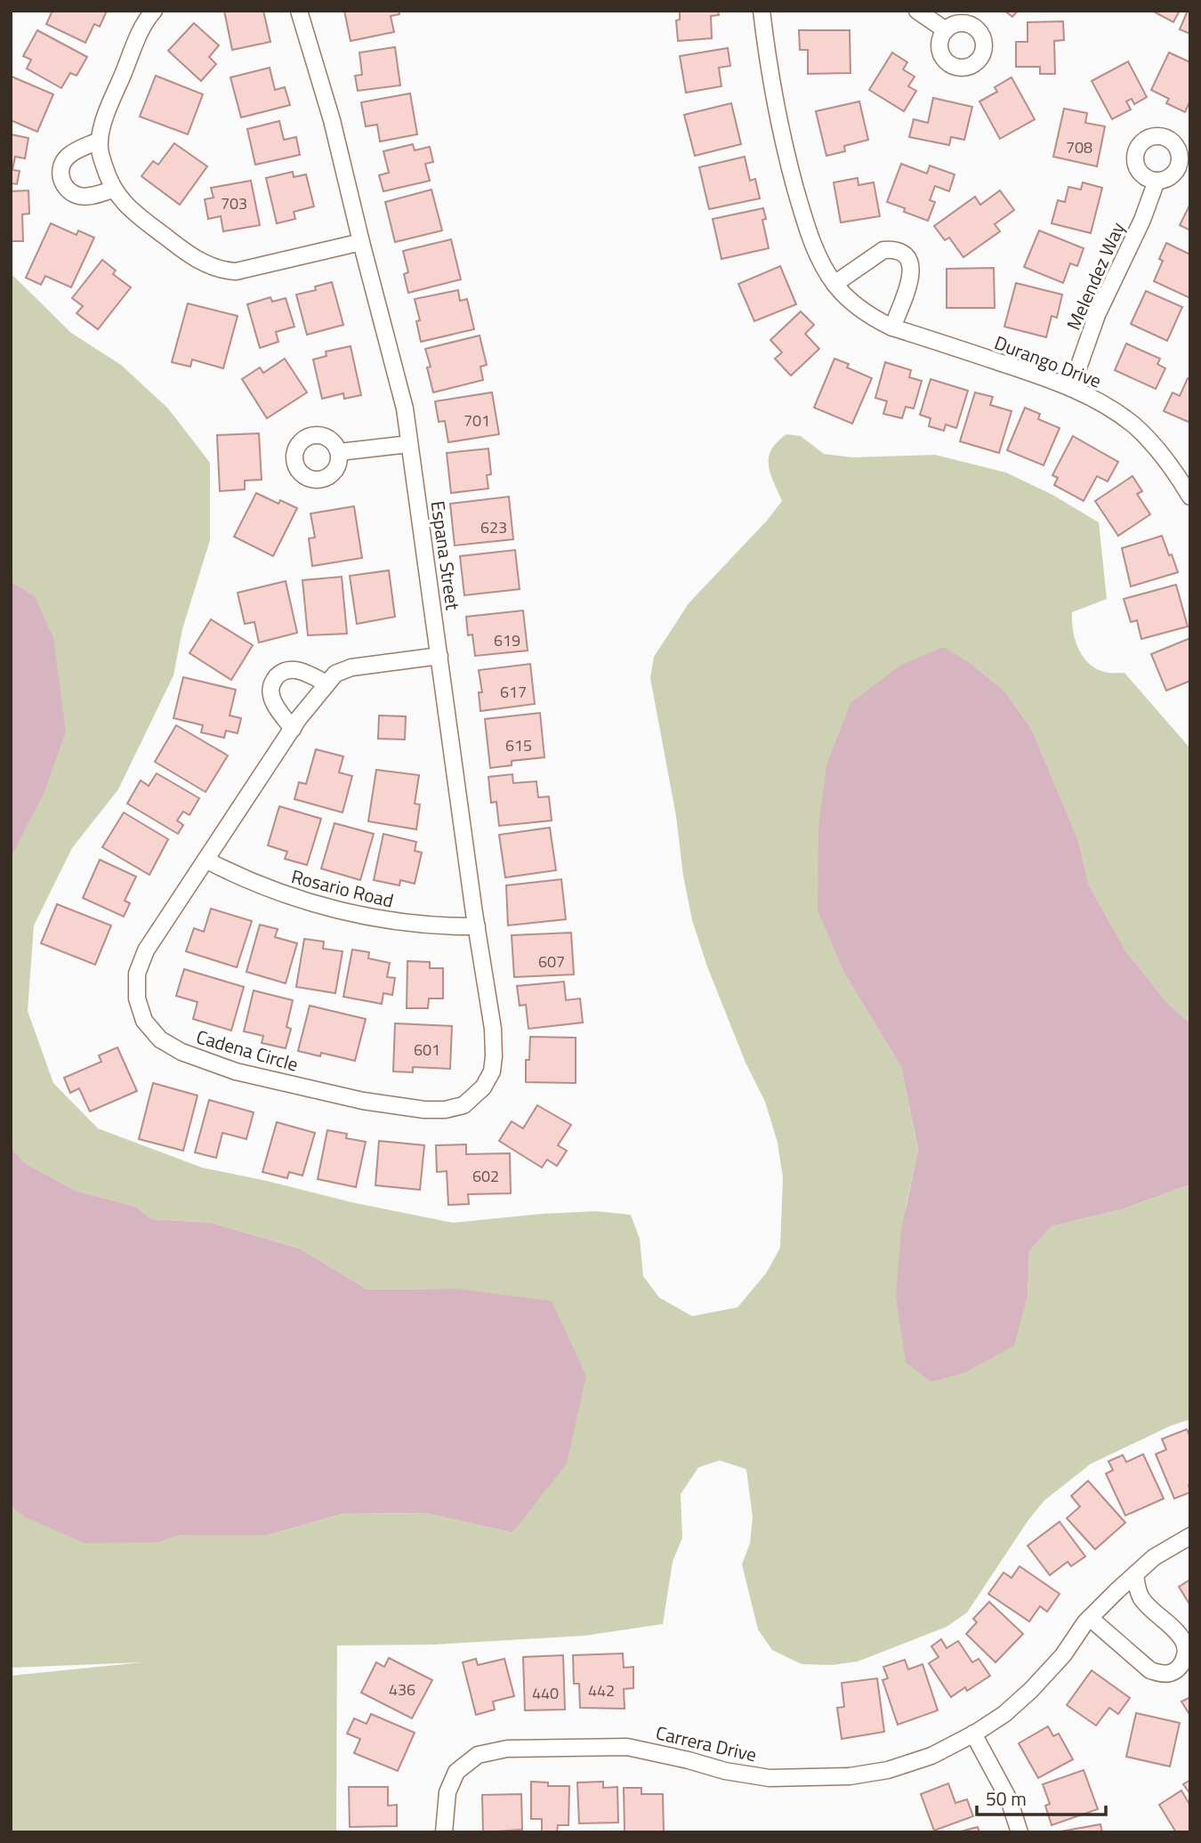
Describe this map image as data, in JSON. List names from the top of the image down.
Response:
{
  "streets": {
    "street": [
      "Melendez Way",
      "Durango Drive",
      "Espana Street",
      "Rosario Road",
      "Cadena Circle",
      "Carrera Drive"
    ]
  },
  "crossings": [
    ["Melendez Way", "Durango Drive"],
    ["Espana Street", "Rosario Road"],
    ["Espana Street", "Cadena Circle"],
    ["Rosario Road", "Cadena Circle"]
  ],
  "house_numbers": [
    "708",
    "703",
    "701",
    "623",
    "619",
    "617",
    "615",
    "607",
    "601",
    "602",
    "436",
    "442",
    "440"
  ],
  "scale_bar": "50 m"
}
